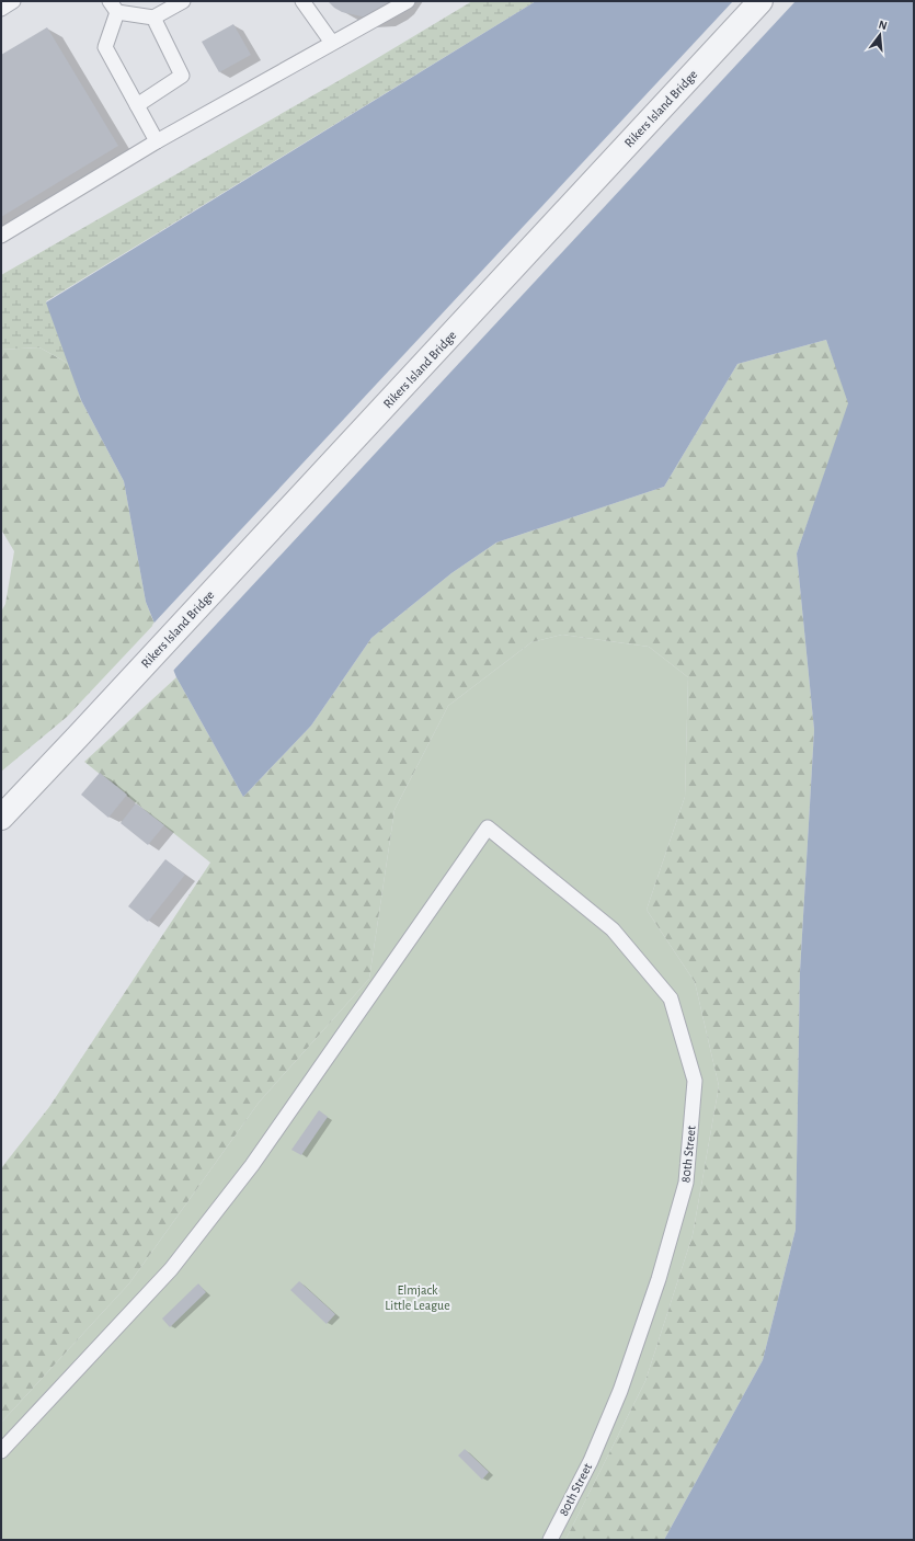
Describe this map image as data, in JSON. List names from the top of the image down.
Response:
{
  "streets": {
    "street": ["Rikers Island Bridge"],
    "lane": ["80th Street"]
  },
  "parks": ["Elmjack Little League"],
  "north": "top"
}
